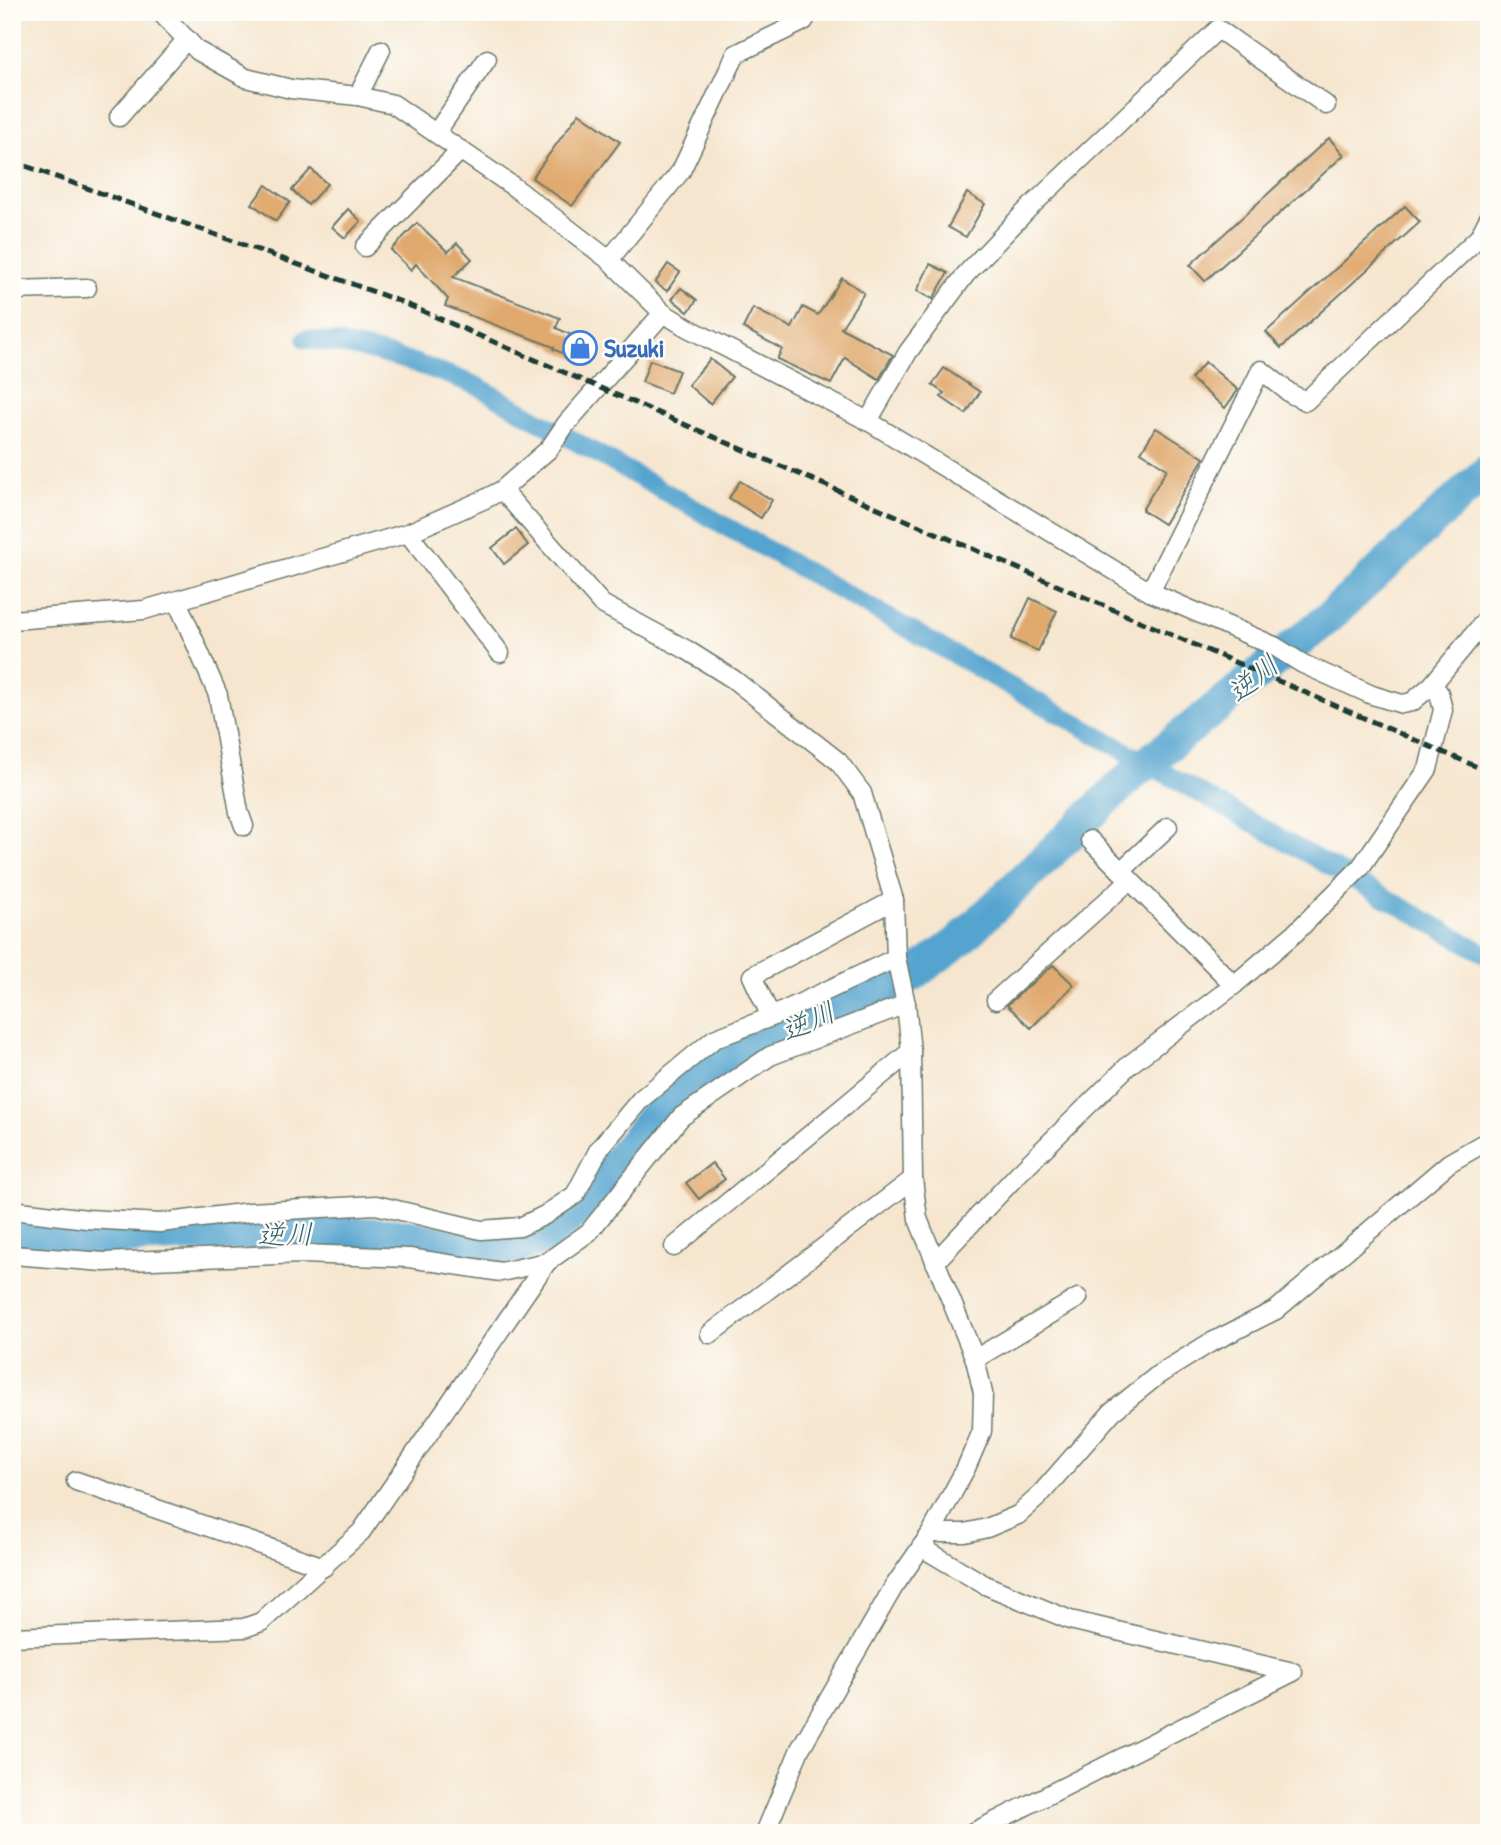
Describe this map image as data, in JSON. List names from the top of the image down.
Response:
{
  "water": ["逆川"],
  "places": {
    "shop": ["Suzuki"]
  }
}
